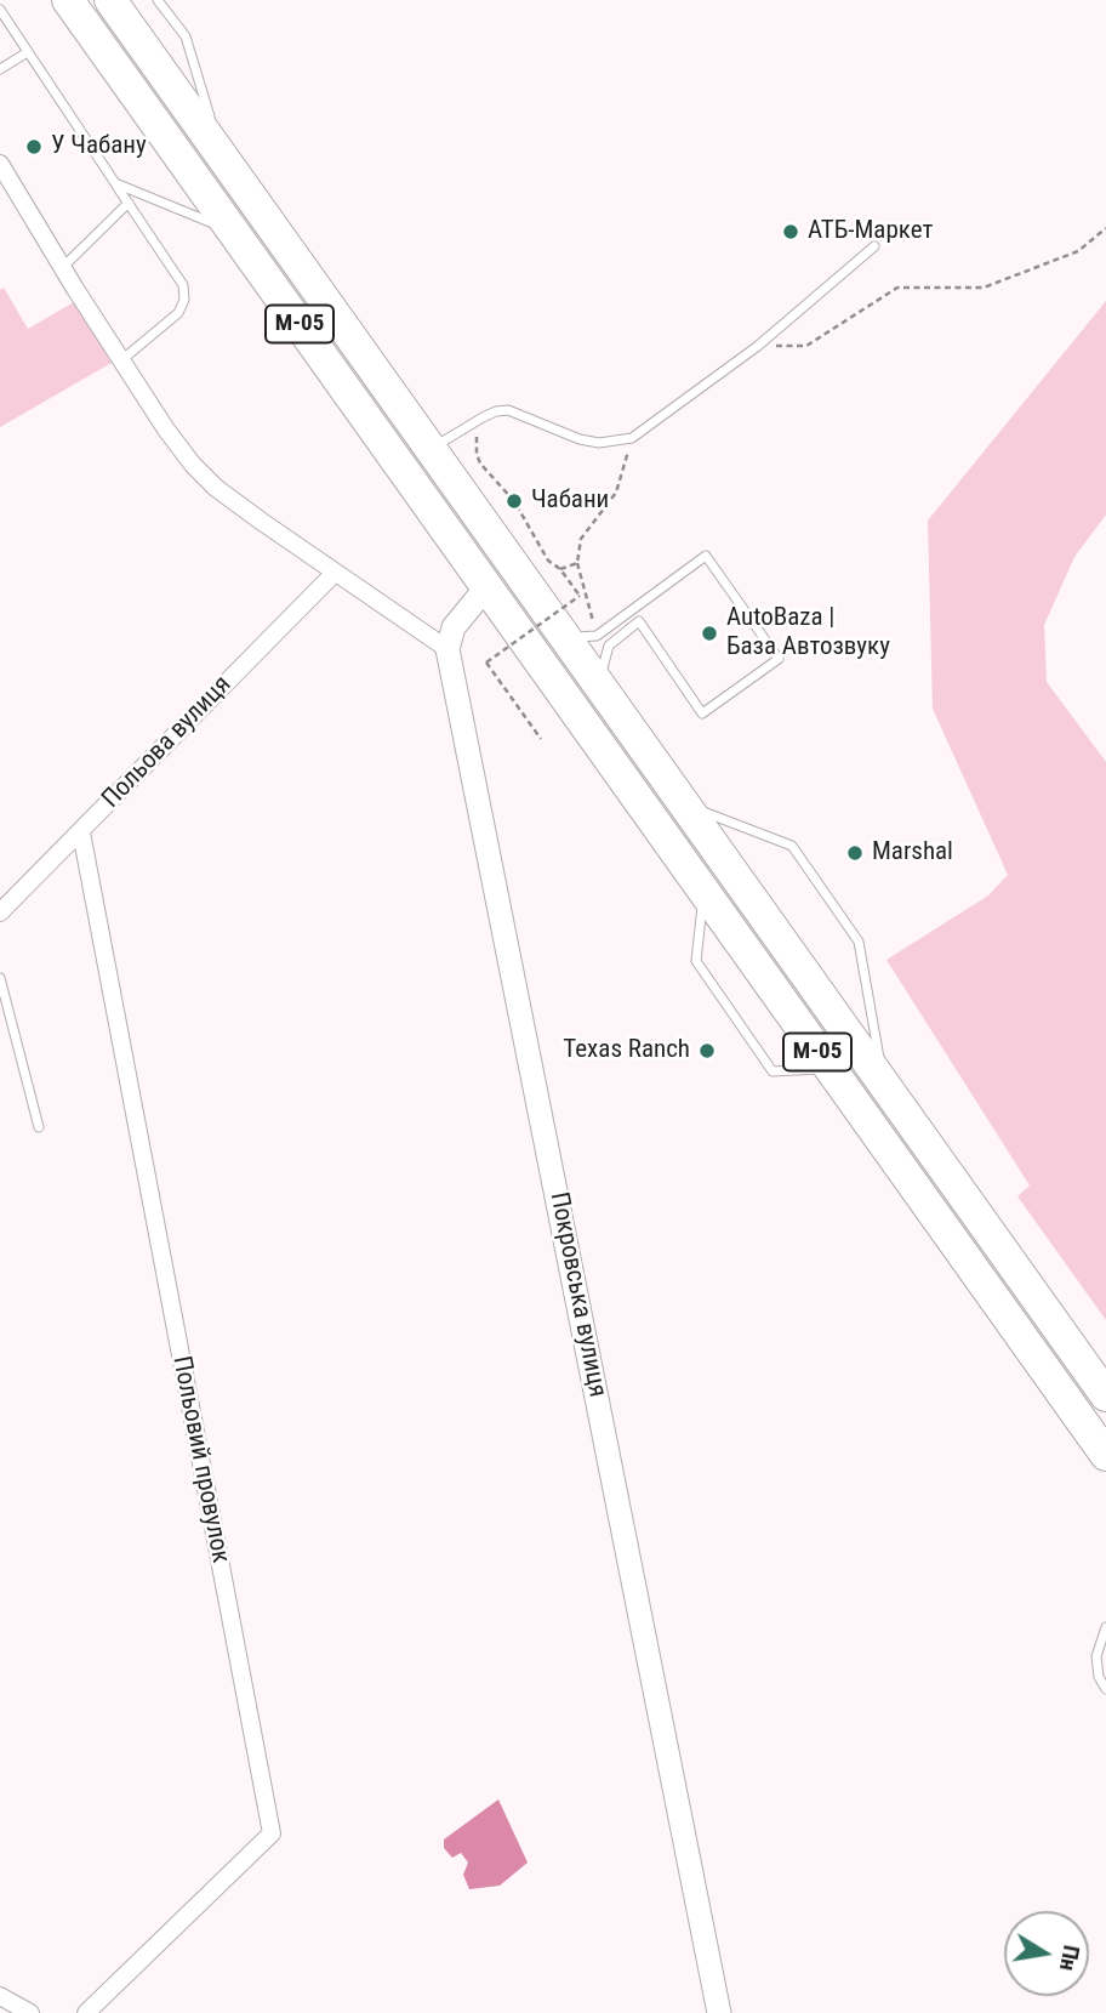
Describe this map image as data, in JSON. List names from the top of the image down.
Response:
{
  "streets": {
    "highway": ["М-05"],
    "street": ["Польова вулиця", "Покровська вулиця", "Польовий провулок"]
  },
  "crossings": [
    ["Польова вулиця", "Польовий провулок"]
  ],
  "places": [
    "У Чабану",
    "АТБ-Маркет",
    "Чабани",
    "AutoBaza | База Автозвуку",
    "Marshal",
    "Texas Ranch"
  ],
  "north": "right"
}
